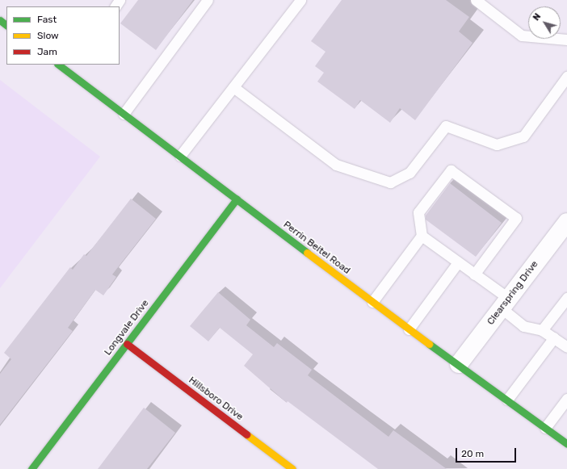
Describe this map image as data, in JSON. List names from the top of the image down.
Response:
{
  "streets": {
    "main road": ["Perrin Beitel Road", "Longvale Drive", "Hillsboro Drive"],
    "street": ["Clearspring Drive"]
  },
  "crossings": [
    ["Perrin Beitel Road", "Clearspring Drive"],
    ["Perrin Beitel Road", "Longvale Drive"],
    ["Longvale Drive", "Hillsboro Drive"]
  ],
  "legend": ["Fast", "Slow", "Jam"],
  "scale_bar": "20 m",
  "north": "top left"
}
